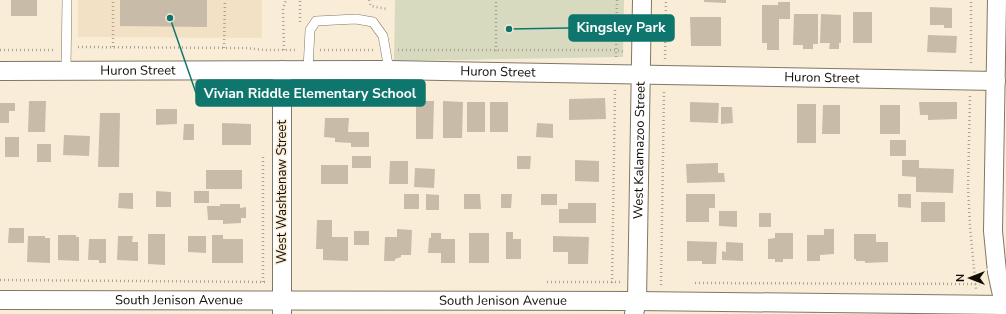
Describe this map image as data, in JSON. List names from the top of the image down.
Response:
{
  "streets": {
    "street": [
      "Huron Street",
      "West Kalamazoo Street",
      "West Washtenaw Street",
      "South Jenison Avenue"
    ]
  },
  "crossings": [
    ["Huron Street", "West Kalamazoo Street"],
    ["Huron Street", "West Washtenaw Street"],
    ["West Kalamazoo Street", "South Jenison Avenue"],
    ["West Washtenaw Street", "South Jenison Avenue"]
  ],
  "places": ["Vivian Riddle Elementary School", "Kingsley Park"],
  "north": "left"
}
